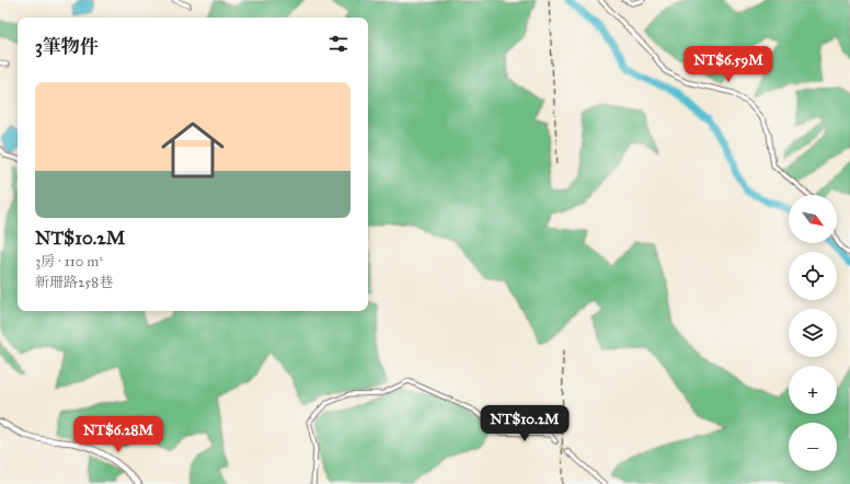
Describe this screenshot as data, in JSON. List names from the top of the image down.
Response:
{
  "north": "bottom right",
  "page": {
    "heading": "3筆物件",
    "price": ["NT$6.59M", "NT$10.2M", "NT$6.28M"],
    "list": [
      {
        "name": "NT$10.2M",
        "note": "3房 · 110 m² · 新珊路258巷"
      }
    ],
    "map_buttons": ["+", "−"]
  }
}
